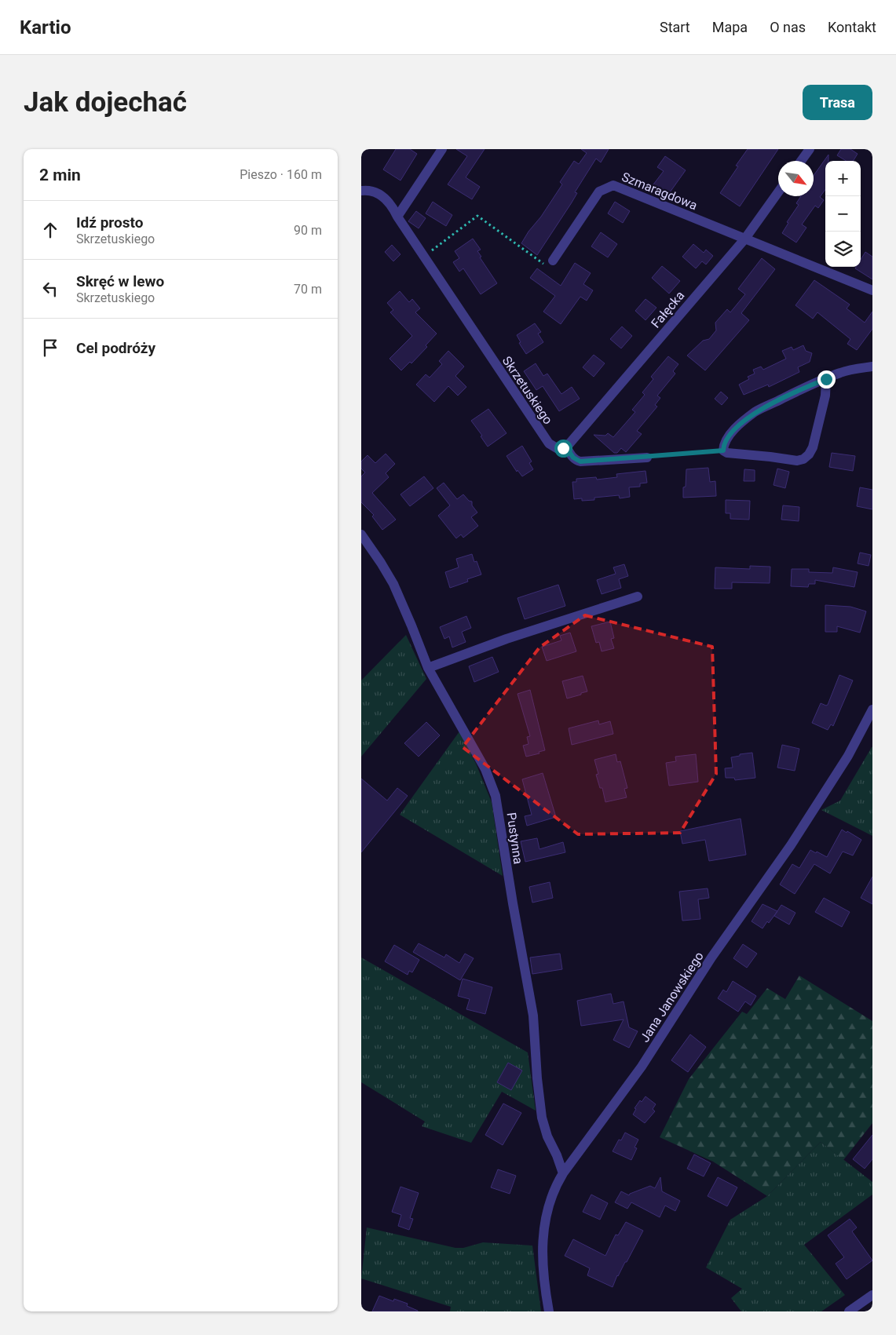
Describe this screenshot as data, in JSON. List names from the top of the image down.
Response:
{
  "streets": {
    "street": [
      "Szmaragdowa",
      "Fałęcka",
      "Skrzetuskiego",
      "Pustynna",
      "Jana Janowskiego"
    ]
  },
  "crossings": [
    ["Szmaragdowa", "Fałęcka"],
    ["Fałęcka", "Skrzetuskiego"],
    ["Pustynna", "Jana Janowskiego"]
  ],
  "north": "bottom right",
  "page": {
    "header": "Kartio",
    "nav": [
      "Start",
      "Mapa",
      "O nas",
      "Kontakt"
    ],
    "buttons": "Trasa",
    "title": "Jak dojechać",
    "heading": ["2 min", "Pieszo · 160 m"],
    "map_buttons": ["+", "−"],
    "list": [
      ["Idź prosto", "Skrzetuskiego", "90 m"],
      ["Skręć w lewo", "Skrzetuskiego", "70 m"],
      "Cel podróży"
    ]
  }
}
